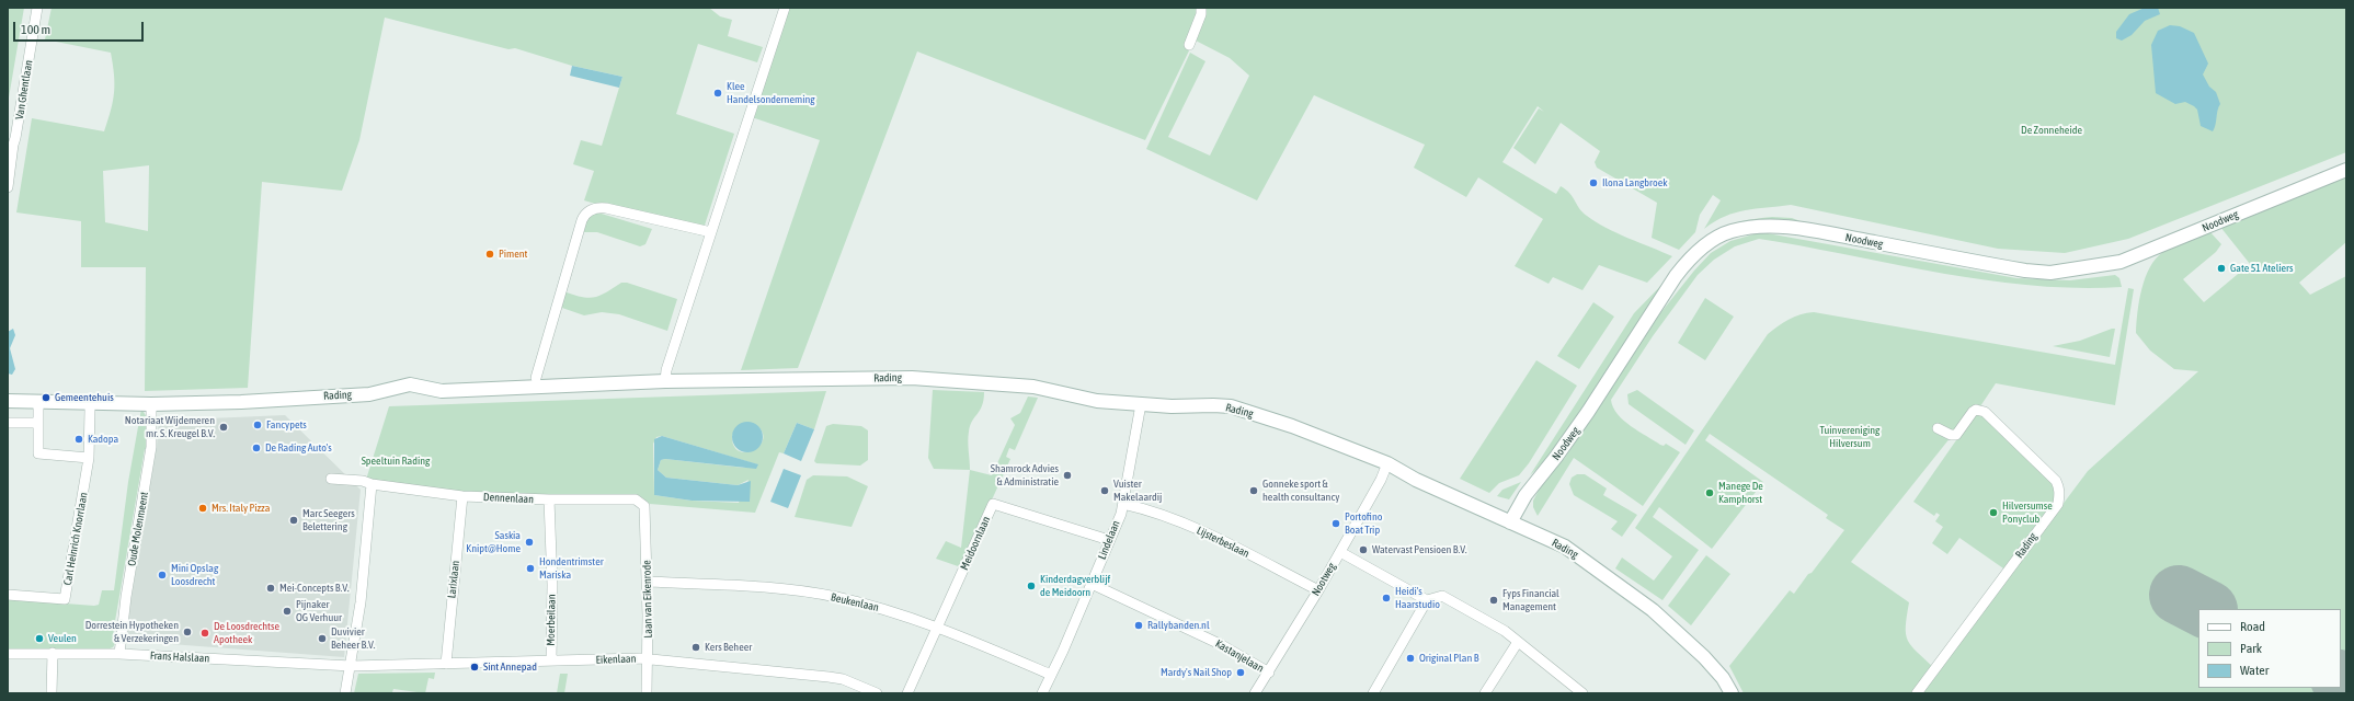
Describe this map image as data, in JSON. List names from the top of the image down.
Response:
{
  "streets": {
    "main road": ["Noodweg", "Rading"],
    "street": [
      "Van Ghentlaan",
      "Dennenlaan",
      "Oude Molenmeent",
      "Carl Heinrich Knorrlaan",
      "Lindelaan",
      "Lijsterbeslaan",
      "Meidoornlaan",
      "Larixlaan",
      "Nootweg",
      "Laan van Eikenrode",
      "Beukenlaan",
      "Moerbeilaan",
      "Kastanjelaan",
      "Frans Halslaan",
      "Eikenlaan"
    ]
  },
  "crossings": [
    ["Noodweg", "Rading"],
    ["Rading", "Oude Molenmeent"],
    ["Rading", "Lindelaan"],
    ["Rading", "Nootweg"],
    ["Dennenlaan", "Larixlaan"],
    ["Dennenlaan", "Laan van Eikenrode"],
    ["Dennenlaan", "Moerbeilaan"],
    ["Oude Molenmeent", "Frans Halslaan"],
    ["Lindelaan", "Lijsterbeslaan"],
    ["Lindelaan", "Meidoornlaan"],
    ["Lindelaan", "Beukenlaan"],
    ["Lindelaan", "Kastanjelaan"],
    ["Lijsterbeslaan", "Nootweg"],
    ["Meidoornlaan", "Beukenlaan"],
    ["Larixlaan", "Eikenlaan"],
    ["Nootweg", "Kastanjelaan"],
    ["Laan van Eikenrode", "Beukenlaan"],
    ["Laan van Eikenrode", "Eikenlaan"],
    ["Moerbeilaan", "Eikenlaan"],
    ["Frans Halslaan", "Eikenlaan"]
  ],
  "parks": ["De Zonneheide", "Tuinvereniging Hilversum", "Speeltuin Rading"],
  "places": [
    "Klee Handelsonderneming",
    "Ilona Langbroek",
    "Piment",
    "Gate 51 Ateliers",
    "Gemeentehuis",
    "Fancypets",
    "Notariaat Wijdemeren mr. S. Kreugel B.V.",
    "Kadopa",
    "De Rading Auto's",
    "Shamrock Advies & Administratie",
    "Vuister Makelaardij",
    "Gonneke sport & health consultancy",
    "Manege De Kamphorst",
    "Mrs. Italy Pizza",
    "Hilversumse Ponyclub",
    "Marc Seegers Belettering",
    "Portofino Boat Trip",
    "Saskia Knipt@Home",
    "Watervast Pensioen B.V.",
    "Hondentrimster Mariska",
    "Mini Opslag Loosdrecht",
    "Kinderdagverblijf de Meidoorn",
    "Mei-Concepts B.V.",
    "Heidi's Haarstudio",
    "Fyps Financial Management",
    "Pijnaker OG Verhuur",
    "Rallybanden.nl",
    "Dorrestein Hypotheken & Verzekeringen",
    "De Loosdrechtse Apotheek",
    "Veulen",
    "Duvivier Beheer B.V.",
    "Kers Beheer",
    "Original Plan B",
    "Sint Annepad",
    "Mardy's Nail Shop"
  ],
  "legend": ["Road", "Park", "Water"],
  "scale_bar": "100 m"
}
